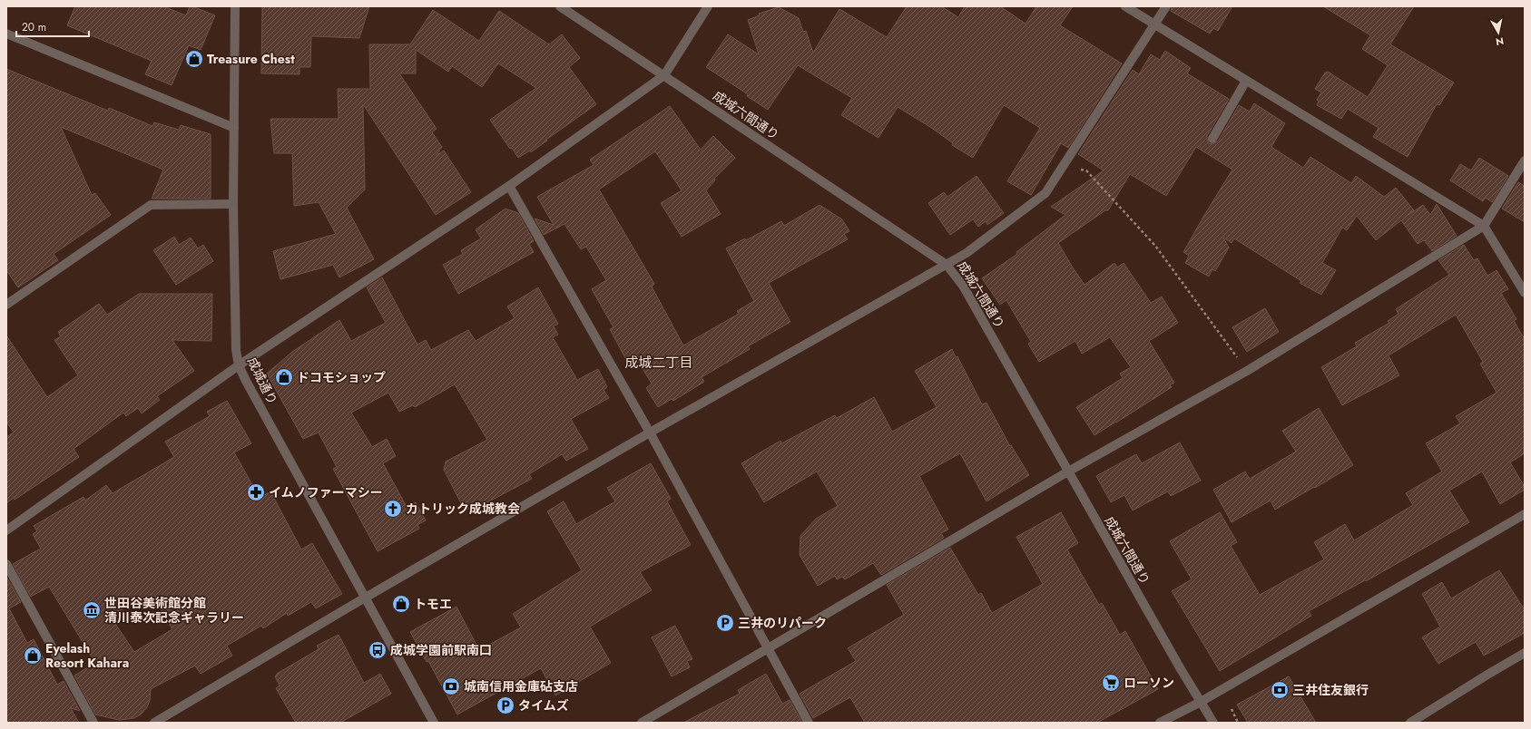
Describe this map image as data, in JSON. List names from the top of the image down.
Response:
{
  "streets": {
    "street": ["成城六間通り", "成城通り"]
  },
  "districts": ["成城二丁目"],
  "places": {
    "shop": [
      "Treasure Chest",
      "ドコモショップ",
      "トモエ",
      "Eyelash Resort Kahara"
    ],
    "pharmacy": ["イムノファーマシー"],
    "church": ["カトリック成城教会"],
    "museum": ["世田谷美術館分館 清川泰次記念ギャラリー"],
    "parking": ["三井のリパーク", "タイムズ"],
    "bus stop": ["成城学園前駅南口"],
    "supermarket": ["ローソン"],
    "bank": ["城南信用金庫砧支店", "三井住友銀行"]
  },
  "scale_bar": "20 m",
  "north": "bottom"
}
